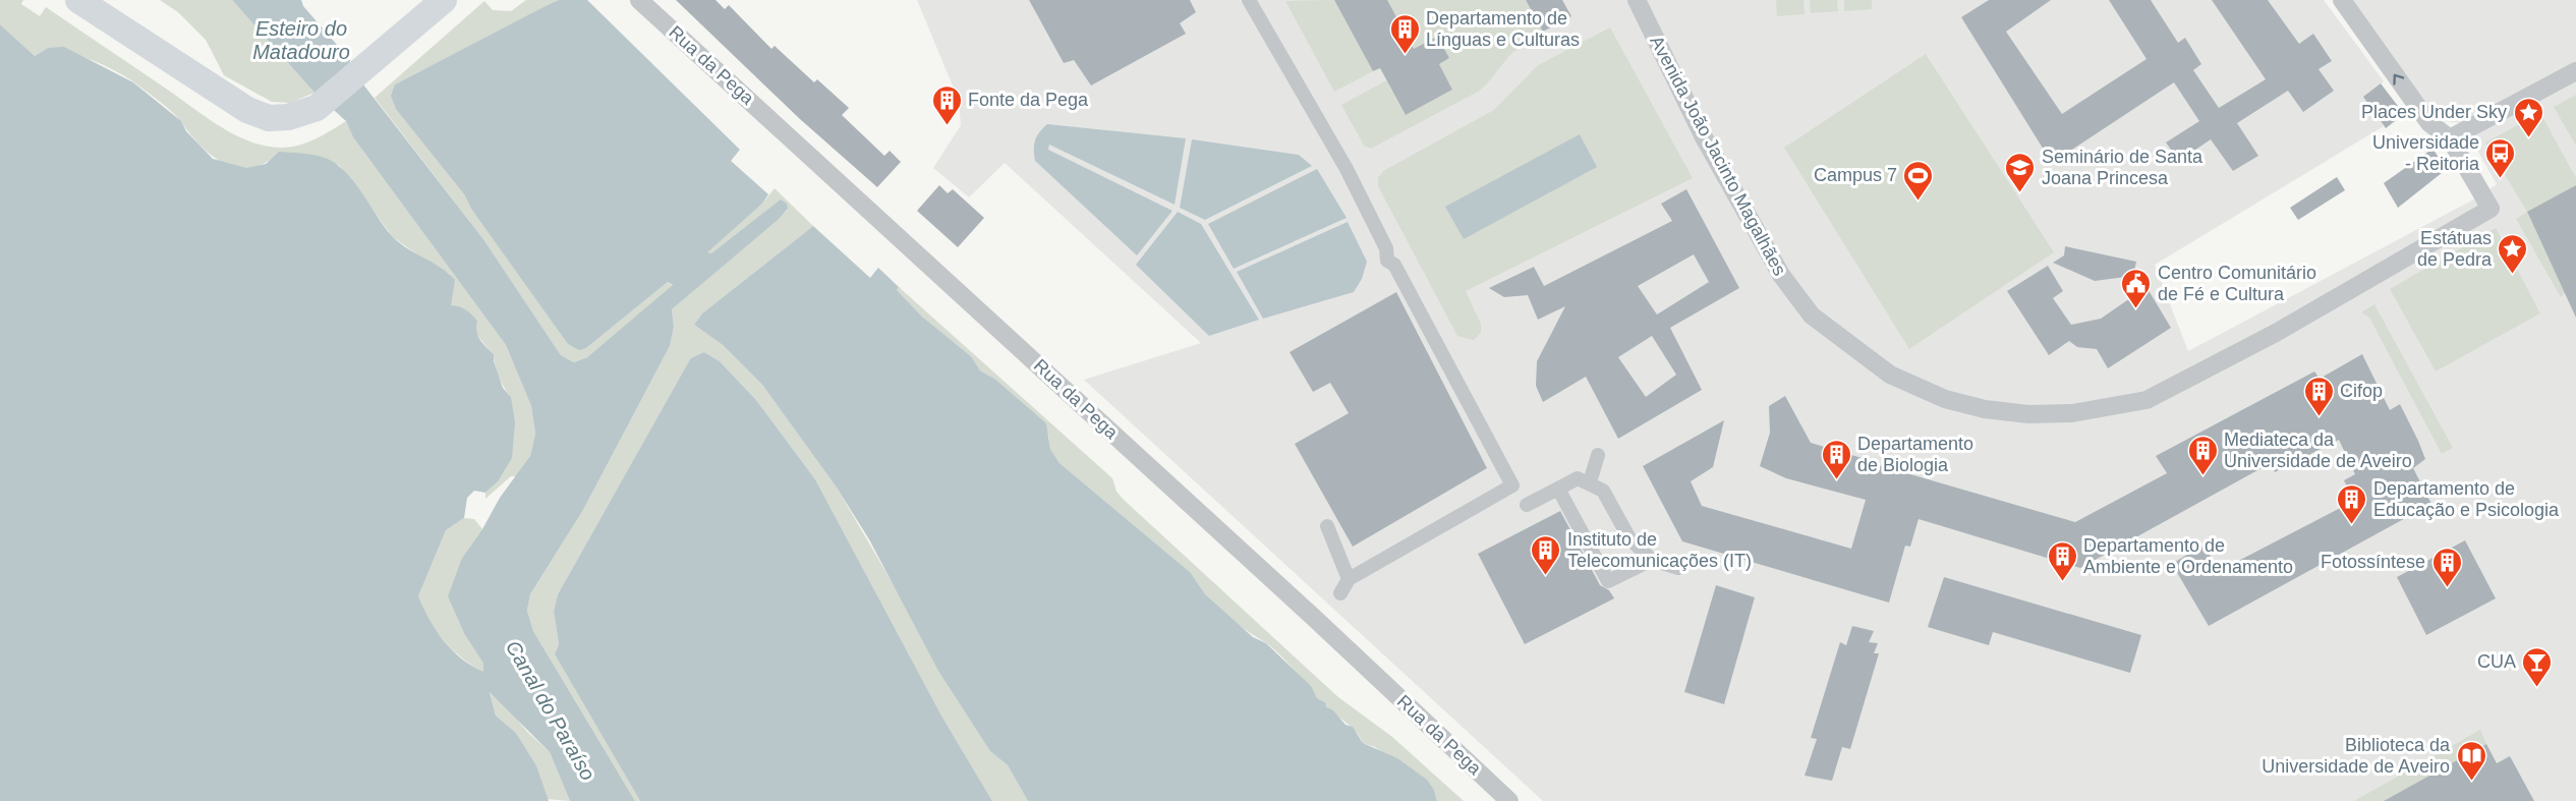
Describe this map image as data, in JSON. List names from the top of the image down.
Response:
{
  "streets": {
    "street": ["Rua da Pega", "Avenida João Jacinto Magalhães"]
  },
  "water": ["Esteiro do Matadouro", "Canal do Paraíso"],
  "places": {
    "building": [
      "Departamento de Línguas e Culturas",
      "Fonte da Pega",
      "Cifop",
      "Mediateca da Universidade de Aveiro",
      "Departamento de Biologia",
      "Departamento de Educação e Psicologia",
      "Instituto de Telecomunicações (IT)",
      "Departamento de Ambiente e Ordenamento",
      "Fotossíntese"
    ],
    "place": ["Places Under Sky", "Estátuas de Pedra"],
    "bus stop": ["Universidade - Reitoria"],
    "school or university": ["Seminário de Santa Joana Princesa"],
    "sports": ["Campus 7"],
    "public building": ["Centro Comunitário de Fé e Cultura"],
    "bar": ["CUA"],
    "library": ["Biblioteca da Universidade de Aveiro"]
  }
}
